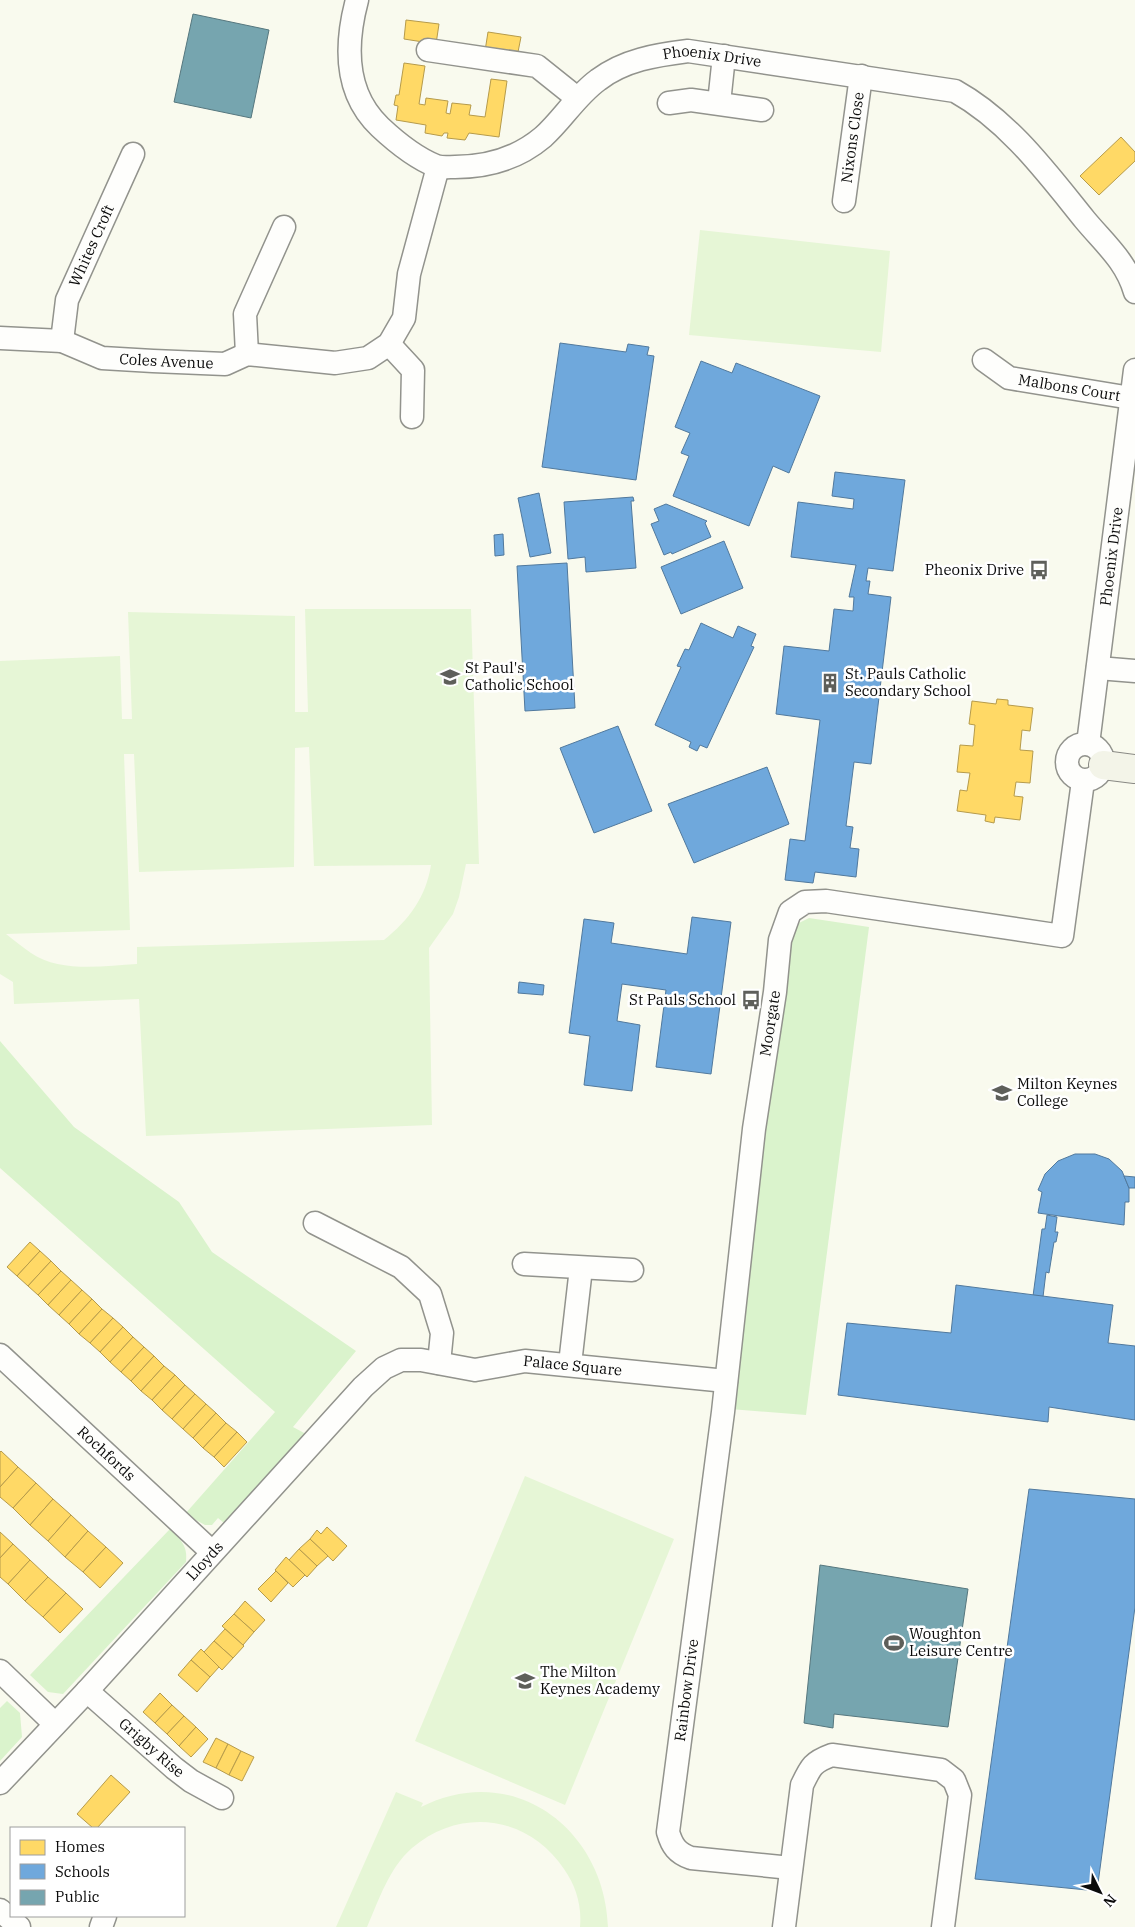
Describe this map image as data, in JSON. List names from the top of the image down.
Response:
{
  "streets": {
    "street": [
      "Phoenix Drive",
      "Nixons Close",
      "Whites Croft",
      "Coles Avenue",
      "Malbons Court",
      "Moorgate",
      "Palace Square",
      "Rochfords",
      "Lloyds",
      "Rainbow Drive",
      "Grigby Rise"
    ]
  },
  "crossings": [
    ["Phoenix Drive", "Nixons Close"],
    ["Phoenix Drive", "Coles Avenue"],
    ["Phoenix Drive", "Malbons Court"],
    ["Phoenix Drive", "Moorgate"],
    ["Whites Croft", "Coles Avenue"],
    ["Moorgate", "Palace Square"],
    ["Moorgate", "Rainbow Drive"],
    ["Palace Square", "Lloyds"],
    ["Rochfords", "Lloyds"],
    ["Lloyds", "Grigby Rise"]
  ],
  "places": {
    "bus stop": ["Pheonix Drive", "St Pauls School"],
    "school or university": ["St Paul's Catholic School", "Milton Keynes College", "The Milton Keynes Academy"],
    "building": ["St. Pauls Catholic Secondary School"],
    "sports": ["Woughton Leisure Centre"]
  },
  "legend": ["Homes", "Schools", "Public"],
  "north": "bottom right"
}
